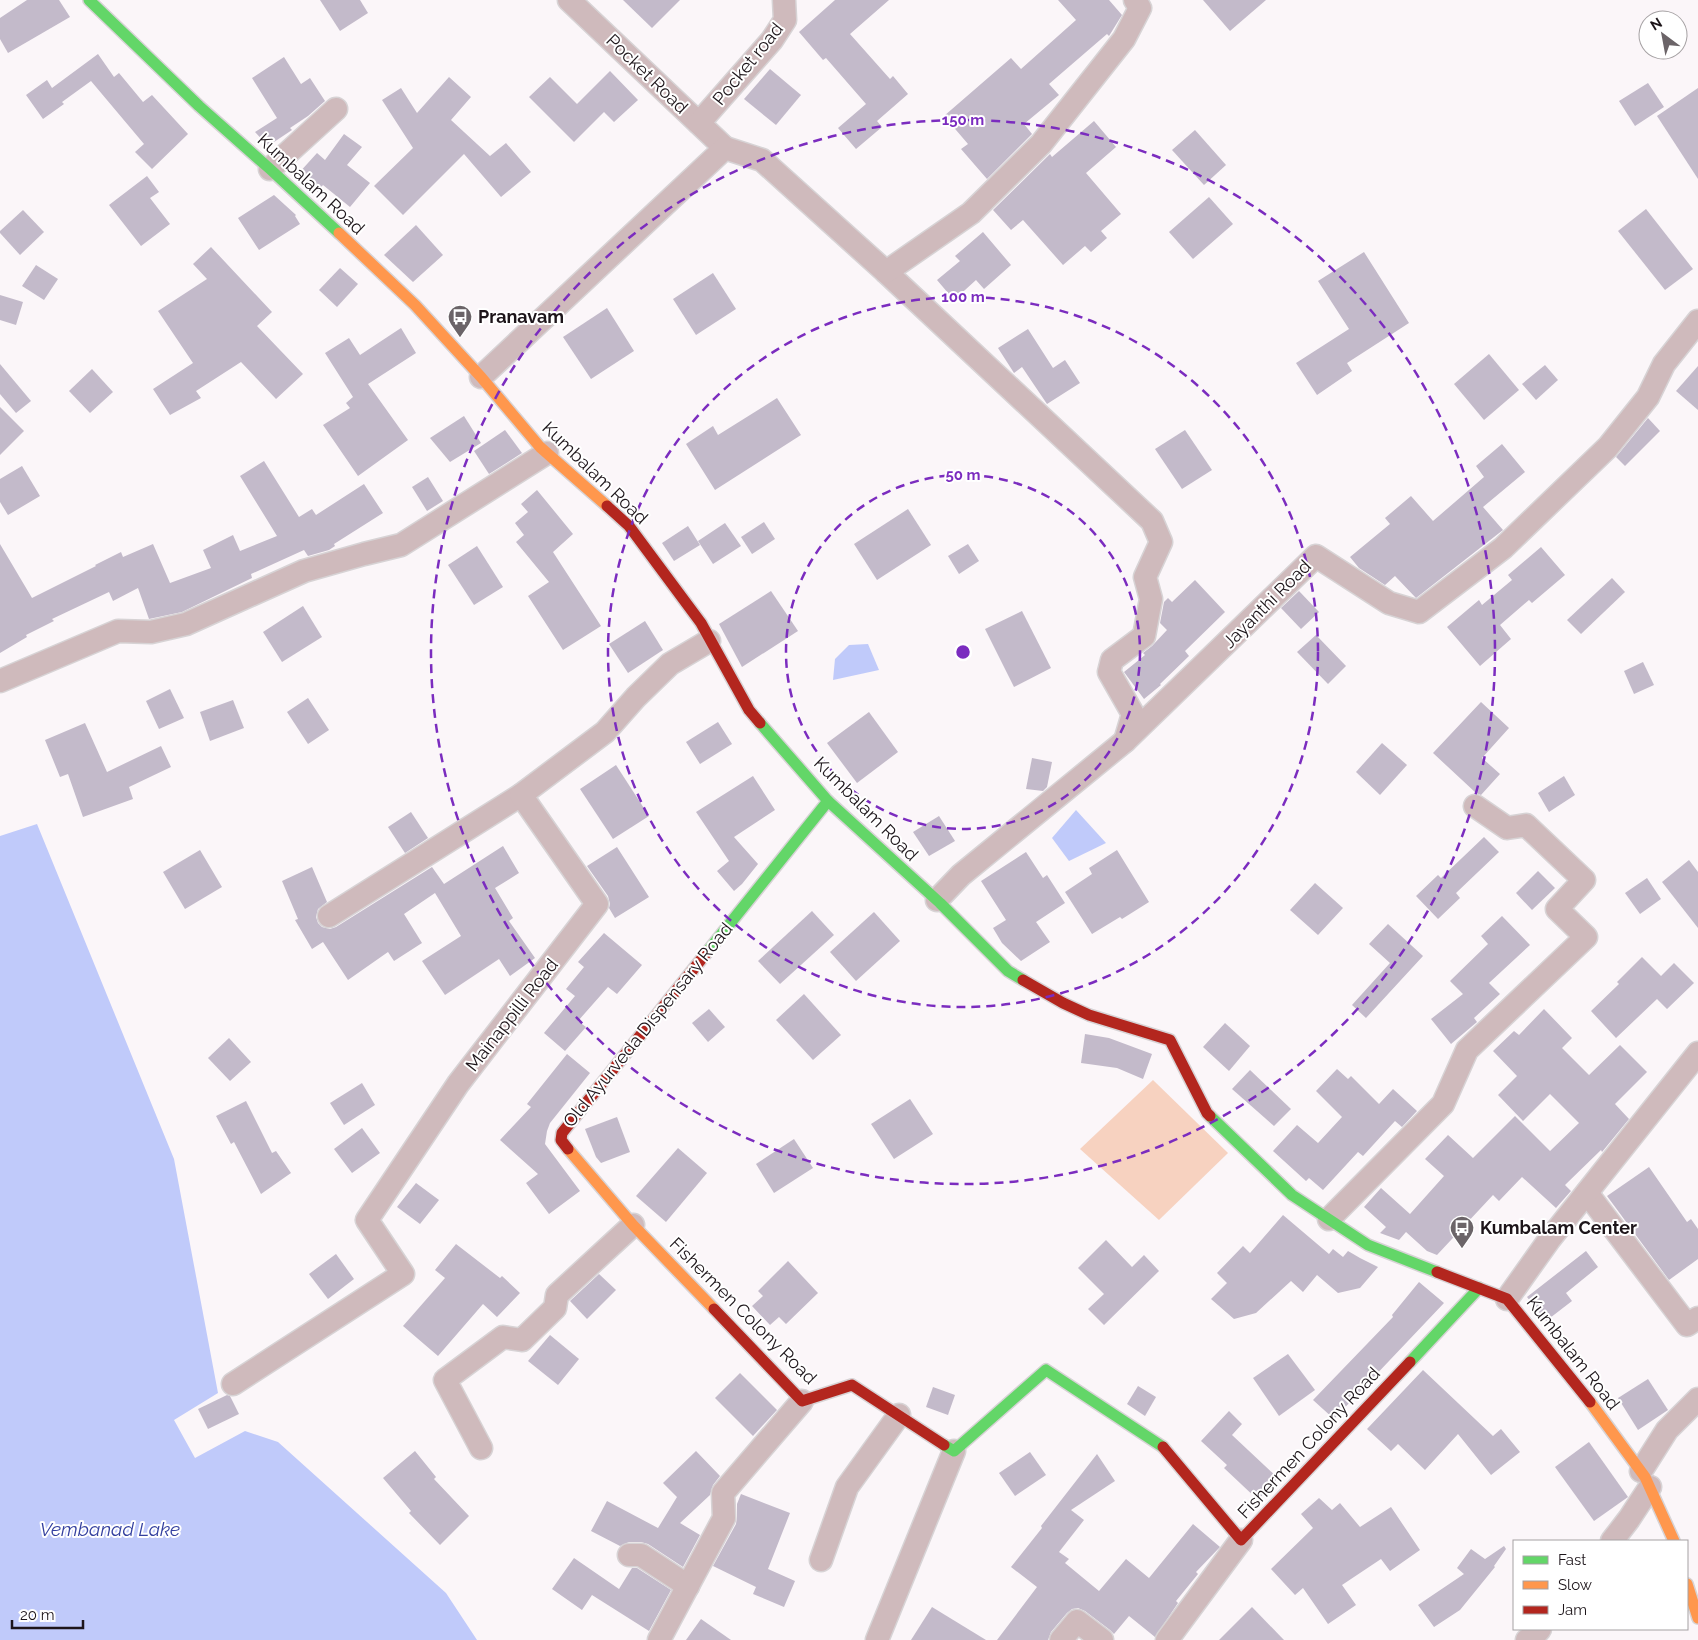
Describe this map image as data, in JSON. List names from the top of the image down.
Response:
{
  "streets": {
    "main road": ["Kumbalam Road", "Old Ayurveda Dispensary Road", "Fishermen Colony Road"],
    "street": [
      "Pocket road",
      "Pocket Road",
      "Jayanthi Road",
      "Mainappilli Road"
    ]
  },
  "crossings": [
    ["Pocket road", "Pocket Road"],
    ["Kumbalam Road", "Jayanthi Road"],
    ["Kumbalam Road", "Old Ayurveda Dispensary Road"],
    ["Kumbalam Road", "Fishermen Colony Road"],
    ["Old Ayurveda Dispensary Road", "Fishermen Colony Road"]
  ],
  "water": ["Vembanad Lake"],
  "places": {
    "bus stop": ["Pranavam", "Kumbalam Center"]
  },
  "legend": ["Fast", "Slow", "Jam"],
  "scale_bar": "20 m",
  "north": "top left",
  "rings": ["150 m", "100 m", "50 m"]
}
